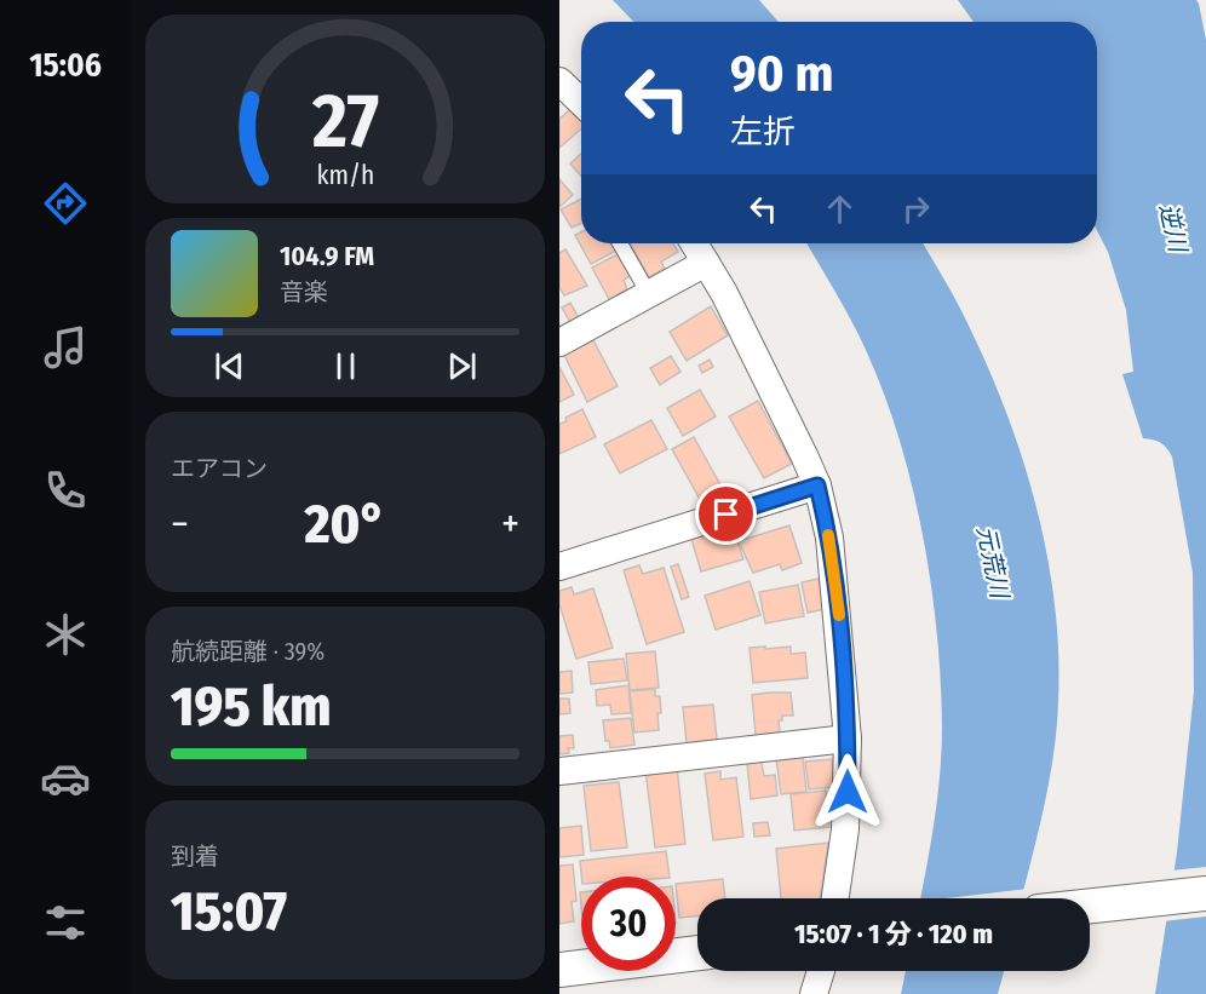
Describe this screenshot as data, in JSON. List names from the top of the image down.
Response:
{
  "water": ["逆川", "元荒川"],
  "page": {
    "tabs": "15:06",
    "turn": ["90 m", "左折"],
    "song": ["104.9 FM", "音楽"],
    "tile": [
      "エアコン",
      ["航続距離 · 39%", "195 km"],
      ["到着", "15:07"]
    ],
    "heat": ["−", "20°", "+"],
    "limit": "30",
    "trip": "15:07 · 1 分 · 120 m",
    "gauge": ["27", "km/h"]
  }
}
